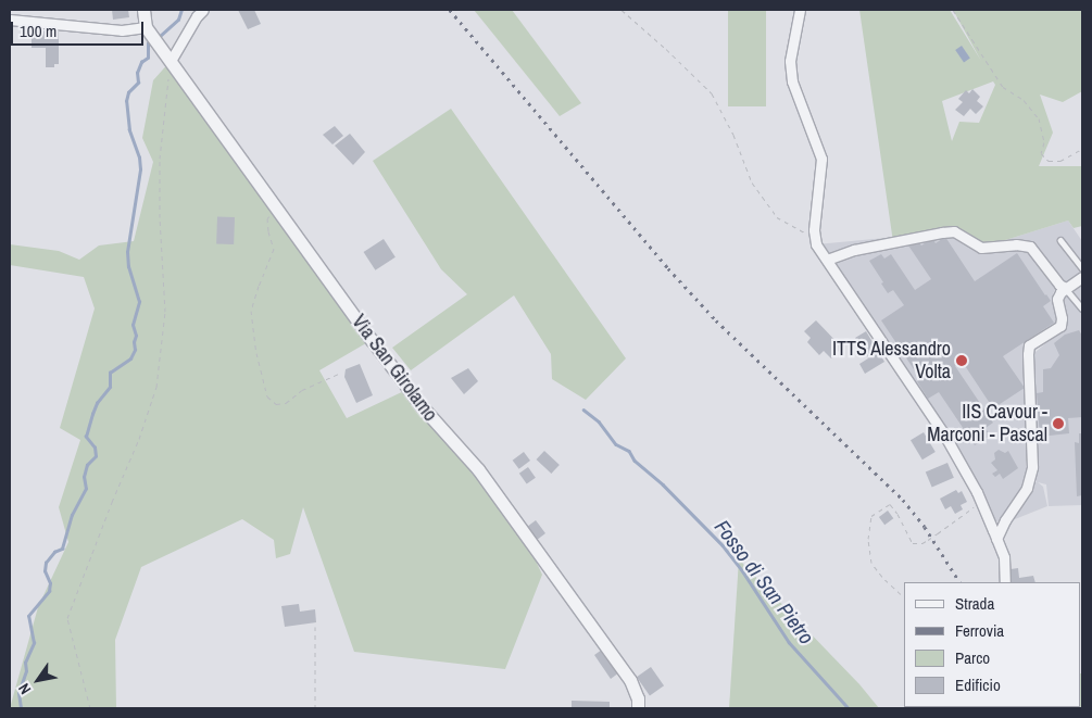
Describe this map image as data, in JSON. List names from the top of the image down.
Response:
{
  "streets": {
    "street": ["Via San Girolamo"]
  },
  "water": ["Fosso di San Pietro"],
  "places": ["ITTS Alessandro Volta", "IIS Cavour - Marconi - Pascal"],
  "legend": [
    "Strada",
    "Ferrovia",
    "Parco",
    "Edificio"
  ],
  "scale_bar": "100 m",
  "north": "bottom left"
}
